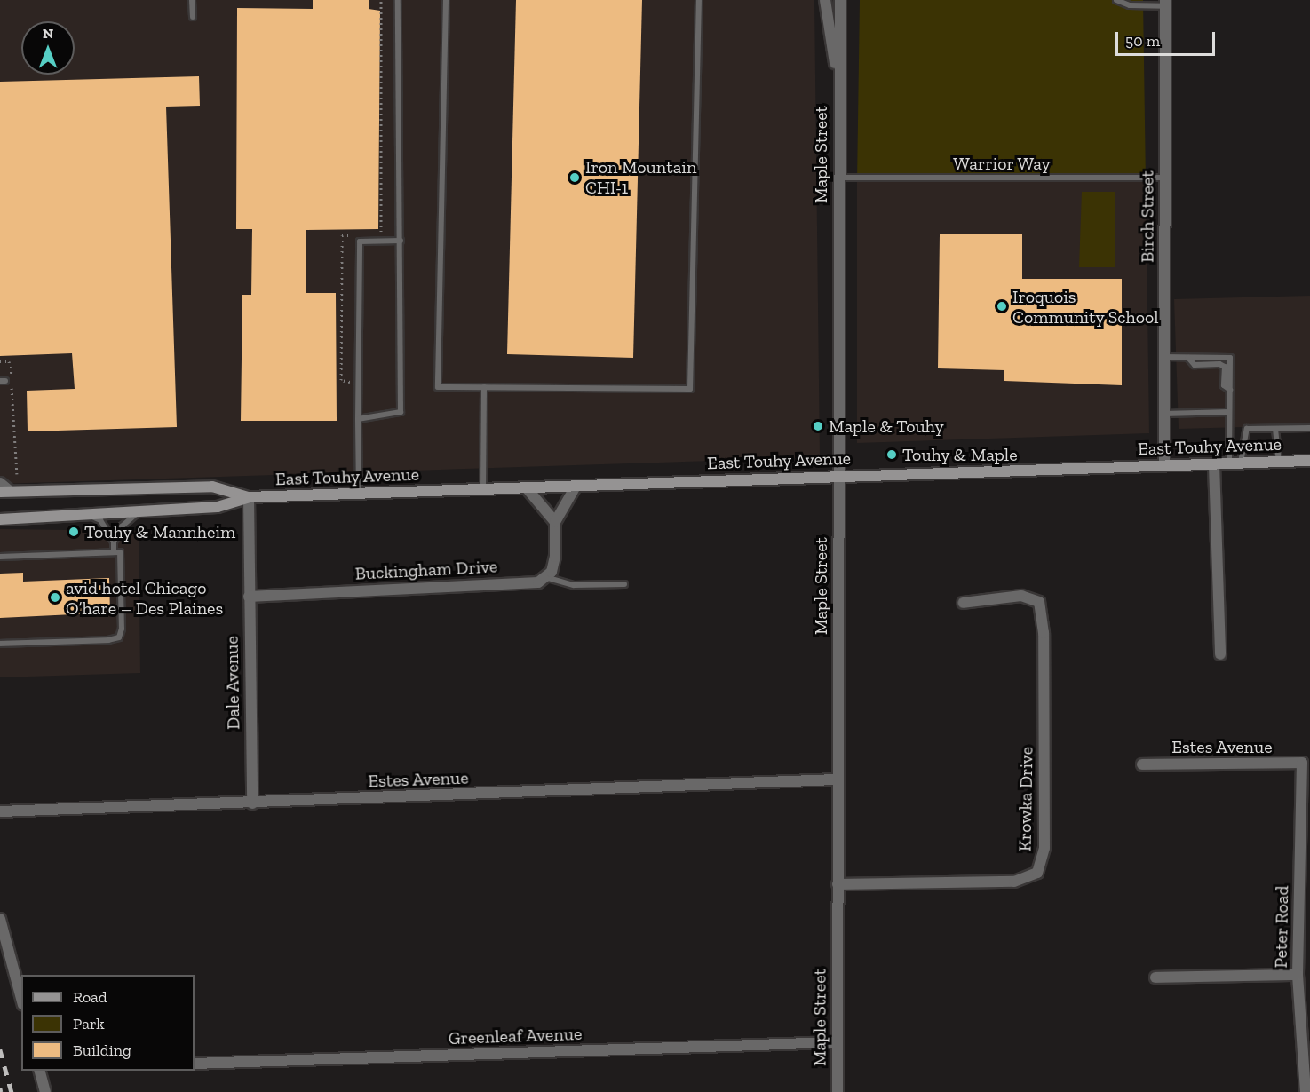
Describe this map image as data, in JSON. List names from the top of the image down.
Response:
{
  "streets": {
    "main road": ["East Touhy Avenue"],
    "street": [
      "Maple Street",
      "Birch Street",
      "Buckingham Drive",
      "Dale Avenue",
      "Estes Avenue",
      "Krowka Drive",
      "Peter Road",
      "Greenleaf Avenue"
    ],
    "lane": ["Warrior Way"]
  },
  "crossings": [
    ["Maple Street", "Warrior Way"],
    ["Maple Street", "East Touhy Avenue"],
    ["Maple Street", "Estes Avenue"],
    ["Maple Street", "Krowka Drive"],
    ["Maple Street", "Greenleaf Avenue"],
    ["Warrior Way", "Birch Street"],
    ["Birch Street", "East Touhy Avenue"],
    ["East Touhy Avenue", "Dale Avenue"],
    ["Buckingham Drive", "Dale Avenue"],
    ["Dale Avenue", "Estes Avenue"],
    ["Estes Avenue", "Peter Road"]
  ],
  "places": [
    "Iron Mountain CHI-1",
    "Iroquois Community School",
    "Maple & Touhy",
    "Touhy & Maple",
    "Touhy & Mannheim",
    "avid hotel Chicago O’hare – Des Plaines"
  ],
  "legend": ["Road", "Park", "Building"],
  "scale_bar": "50 m",
  "north": "top"
}
